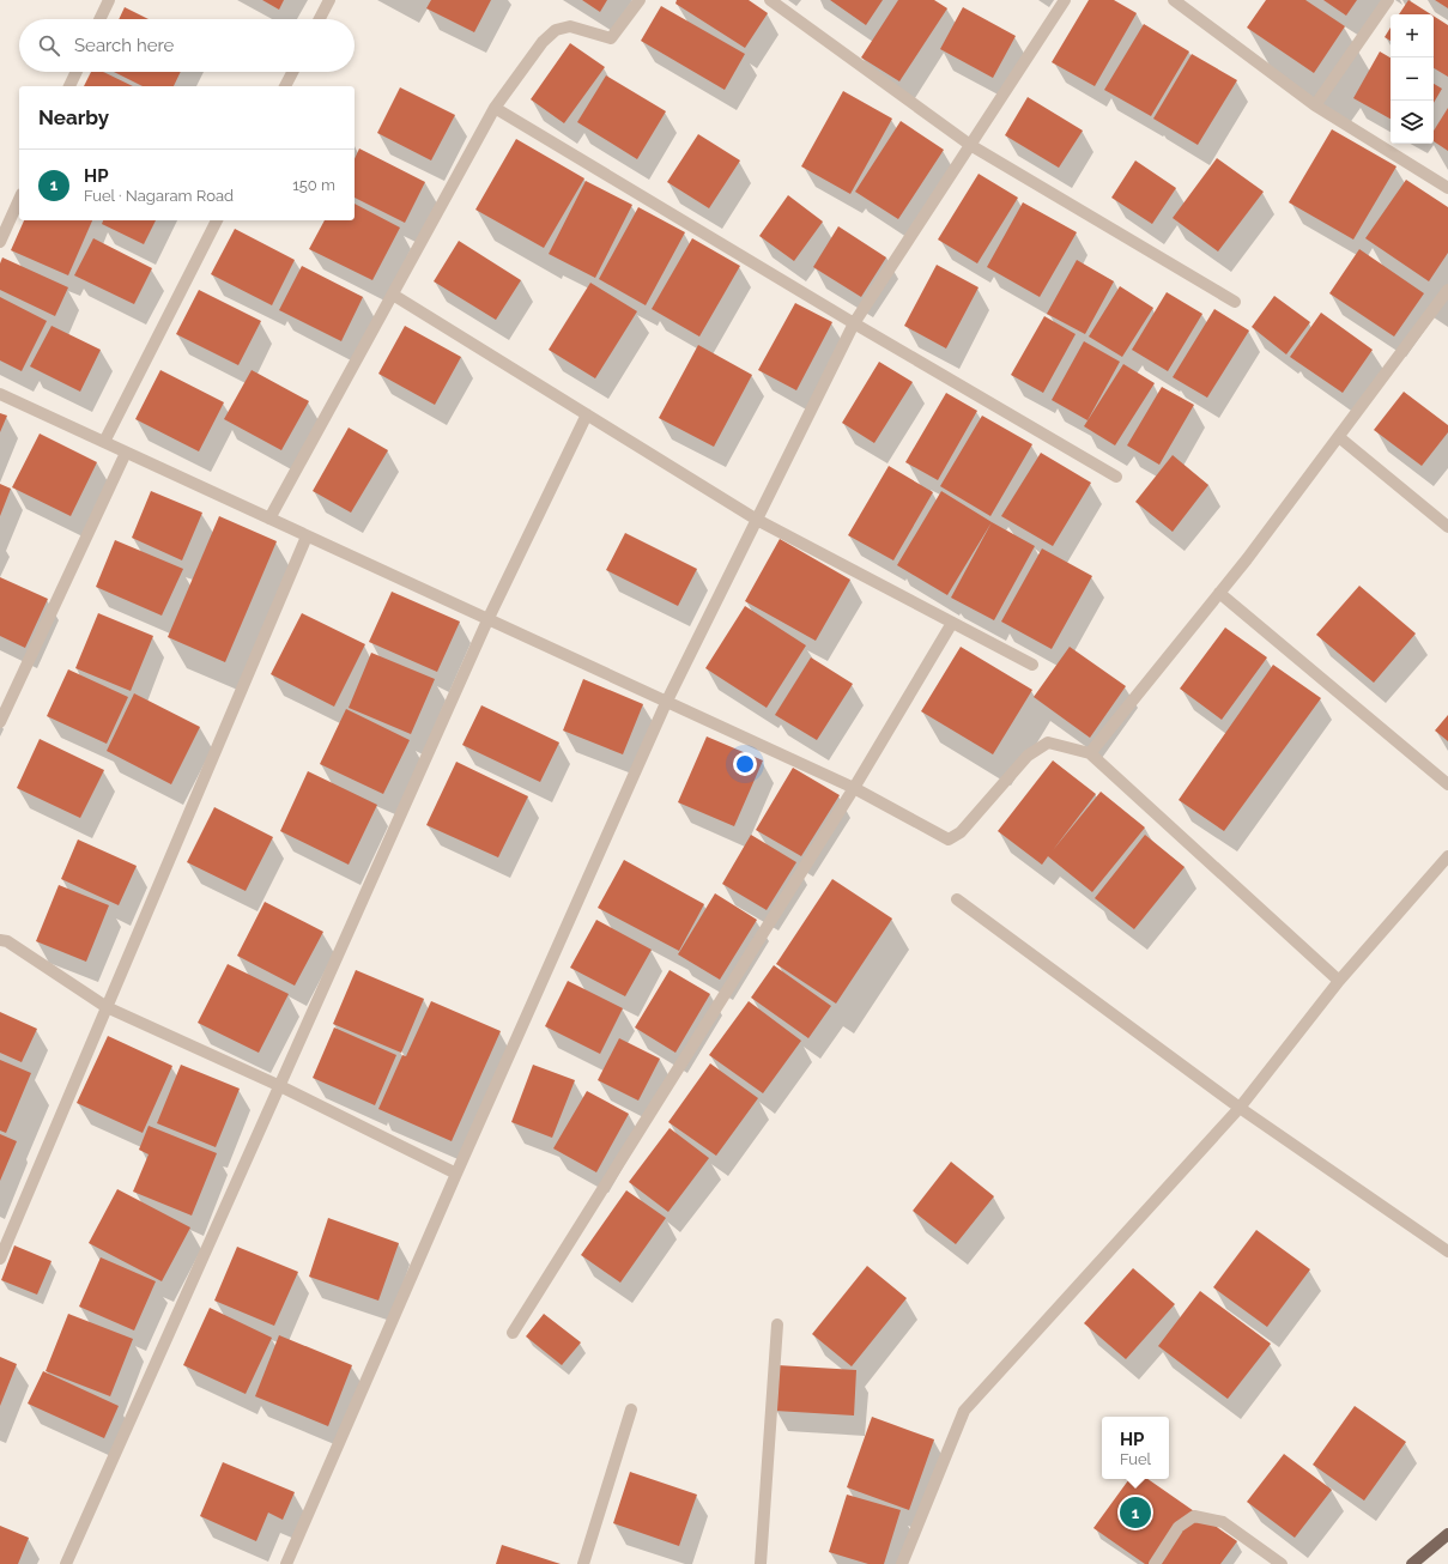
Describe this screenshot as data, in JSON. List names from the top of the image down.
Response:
{
  "page": {
    "map_buttons": ["+", "−"],
    "search": "Search here",
    "heading": "Nearby",
    "list": [
      {
        "mark": "1",
        "name": "HP",
        "note": "Fuel · Nagaram Road",
        "value": "150 m"
      }
    ],
    "popup": ["HP", "Fuel"],
    "pins": "1"
  }
}
